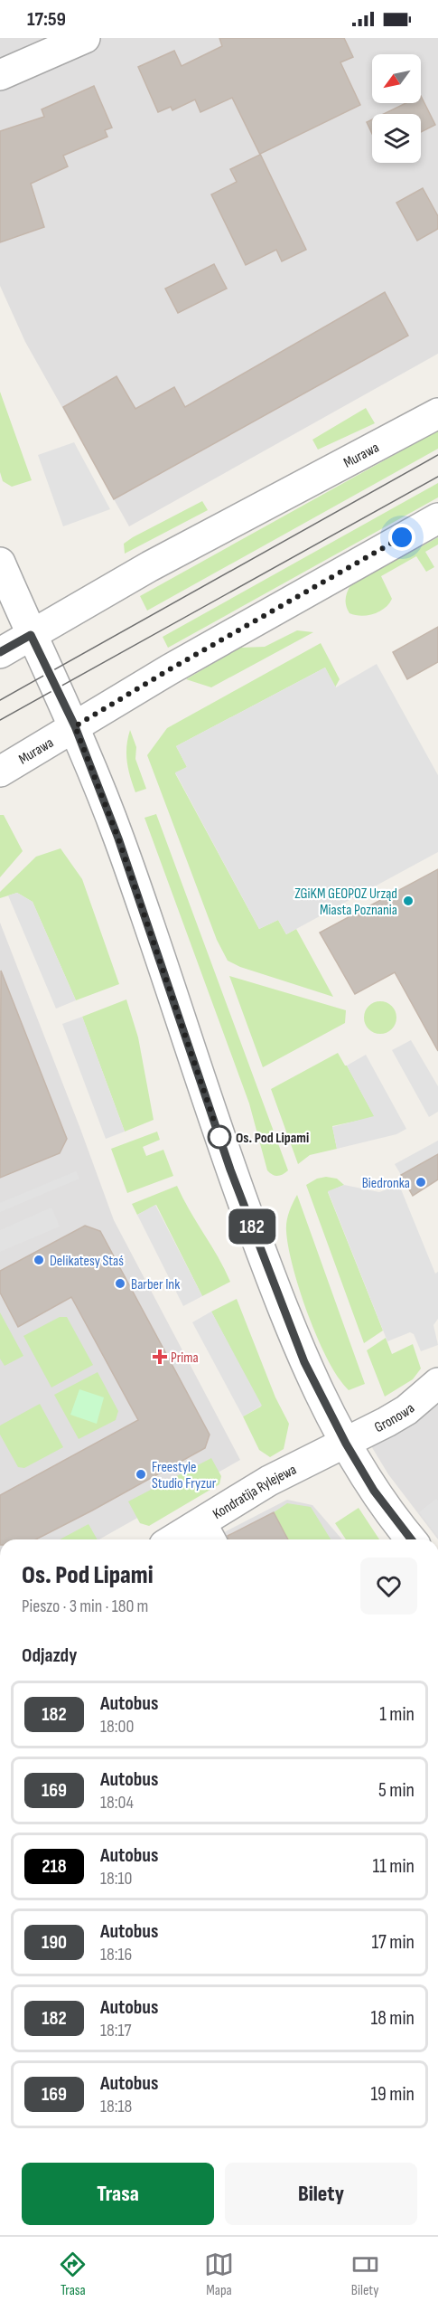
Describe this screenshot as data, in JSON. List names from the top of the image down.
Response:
{
  "streets": {
    "street": ["Murawa", "Gronowa", "Kondratija Rylejewa"]
  },
  "crossings": [
    ["Gronowa", "Kondratija Rylejewa"]
  ],
  "places": {
    "other": [
      "ZGiKM GEOPOZ Urząd Miasta Poznania",
      "Os. Pod Lipami",
      "Biedronka",
      "Delikatesy Staś",
      "Barber Ink",
      "Freestyle Studio Fryzur"
    ],
    "health": ["Prima"]
  },
  "lines": ["bus line 182"],
  "north": "bottom left",
  "page": {
    "status": "17:59",
    "on_map": "182",
    "heading": [
      ["Os. Pod Lipami", "Pieszo · 3 min · 180 m"],
      "Odjazdy"
    ],
    "list": [
      {
        "mark": "182",
        "name": "Autobus",
        "note": "18:00",
        "value": "1 min"
      },
      {
        "mark": "169",
        "name": "Autobus",
        "note": "18:04",
        "value": "5 min"
      },
      {
        "mark": "218",
        "name": "Autobus",
        "note": "18:10",
        "value": "11 min"
      },
      {
        "mark": "190",
        "name": "Autobus",
        "note": "18:16",
        "value": "17 min"
      },
      {
        "mark": "182",
        "name": "Autobus",
        "note": "18:17",
        "value": "18 min"
      },
      {
        "mark": "169",
        "name": "Autobus",
        "note": "18:18",
        "value": "19 min"
      }
    ],
    "buttons": ["Trasa", "Bilety"],
    "tabs": ["Trasa", "Mapa", "Bilety"]
  }
}
